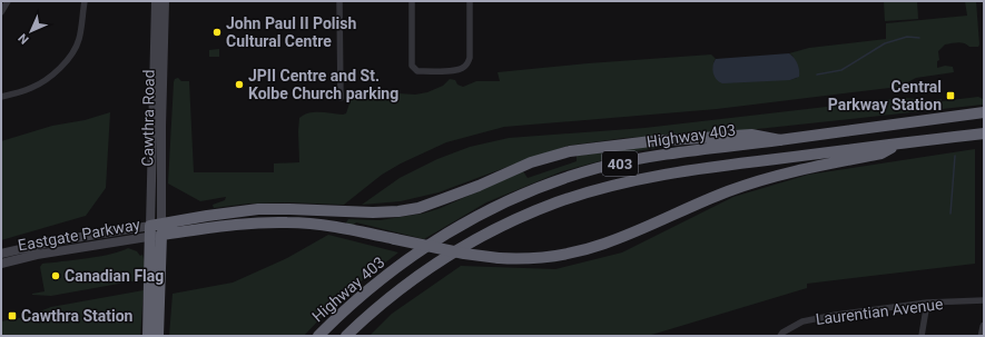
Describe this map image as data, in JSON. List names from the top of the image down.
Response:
{
  "streets": {
    "highway": ["Highway 403", "403"],
    "main road": ["Cawthra Road", "Eastgate Parkway"],
    "street": ["Laurentian Avenue"]
  },
  "crossings": [
    ["Cawthra Road", "Eastgate Parkway"]
  ],
  "places": {
    "other": ["John Paul II Polish Cultural Centre", "JPII Centre and St. Kolbe Church parking", "Canadian Flag"],
    "transit": ["Central Parkway Station", "Cawthra Station"]
  },
  "north": "bottom left"
}
